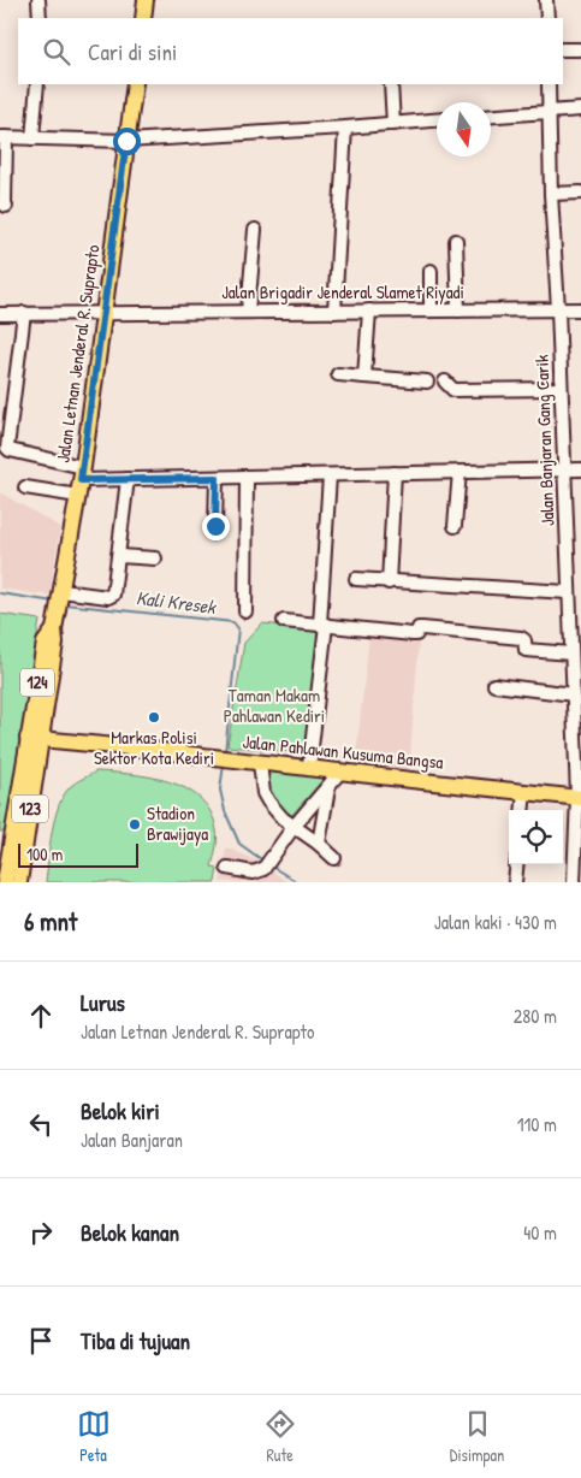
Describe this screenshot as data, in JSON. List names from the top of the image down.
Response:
{
  "streets": {
    "main road": [
      "Jalan Letnan Jenderal R. Suprapto",
      "124",
      "Jalan Pahlawan Kusuma Bangsa",
      "123"
    ],
    "street": ["Jalan Brigadir Jenderal Slamet Riyadi", "Jalan Banjaran Gang Carik"]
  },
  "crossings": [
    ["Jalan Brigadir Jenderal Slamet Riyadi", "Jalan Letnan Jenderal R. Suprapto"],
    ["Jalan Brigadir Jenderal Slamet Riyadi", "Jalan Banjaran Gang Carik"],
    ["Jalan Letnan Jenderal R. Suprapto", "Jalan Pahlawan Kusuma Bangsa"],
    ["Jalan Letnan Jenderal R. Suprapto", "123"],
    ["Jalan Banjaran Gang Carik", "Jalan Pahlawan Kusuma Bangsa"],
    ["Jalan Pahlawan Kusuma Bangsa", "123"]
  ],
  "water": ["Kali Kresek"],
  "parks": ["Taman Makam Pahlawan Kediri"],
  "places": ["Markas Polisi Sektor Kota Kediri", "Stadion Brawijaya"],
  "scale_bar": "100 m",
  "north": "bottom",
  "page": {
    "search": "Cari di sini",
    "scale": "100 m",
    "heading": ["6 mnt", "Jalan kaki · 430 m"],
    "list": [
      ["Lurus", "Jalan Letnan Jenderal R. Suprapto", "280 m"],
      ["Belok kiri", "Jalan Banjaran", "110 m"],
      ["Belok kanan", "40 m"],
      "Tiba di tujuan"
    ],
    "nav": ["Peta", "Rute", "Disimpan"]
  }
}
